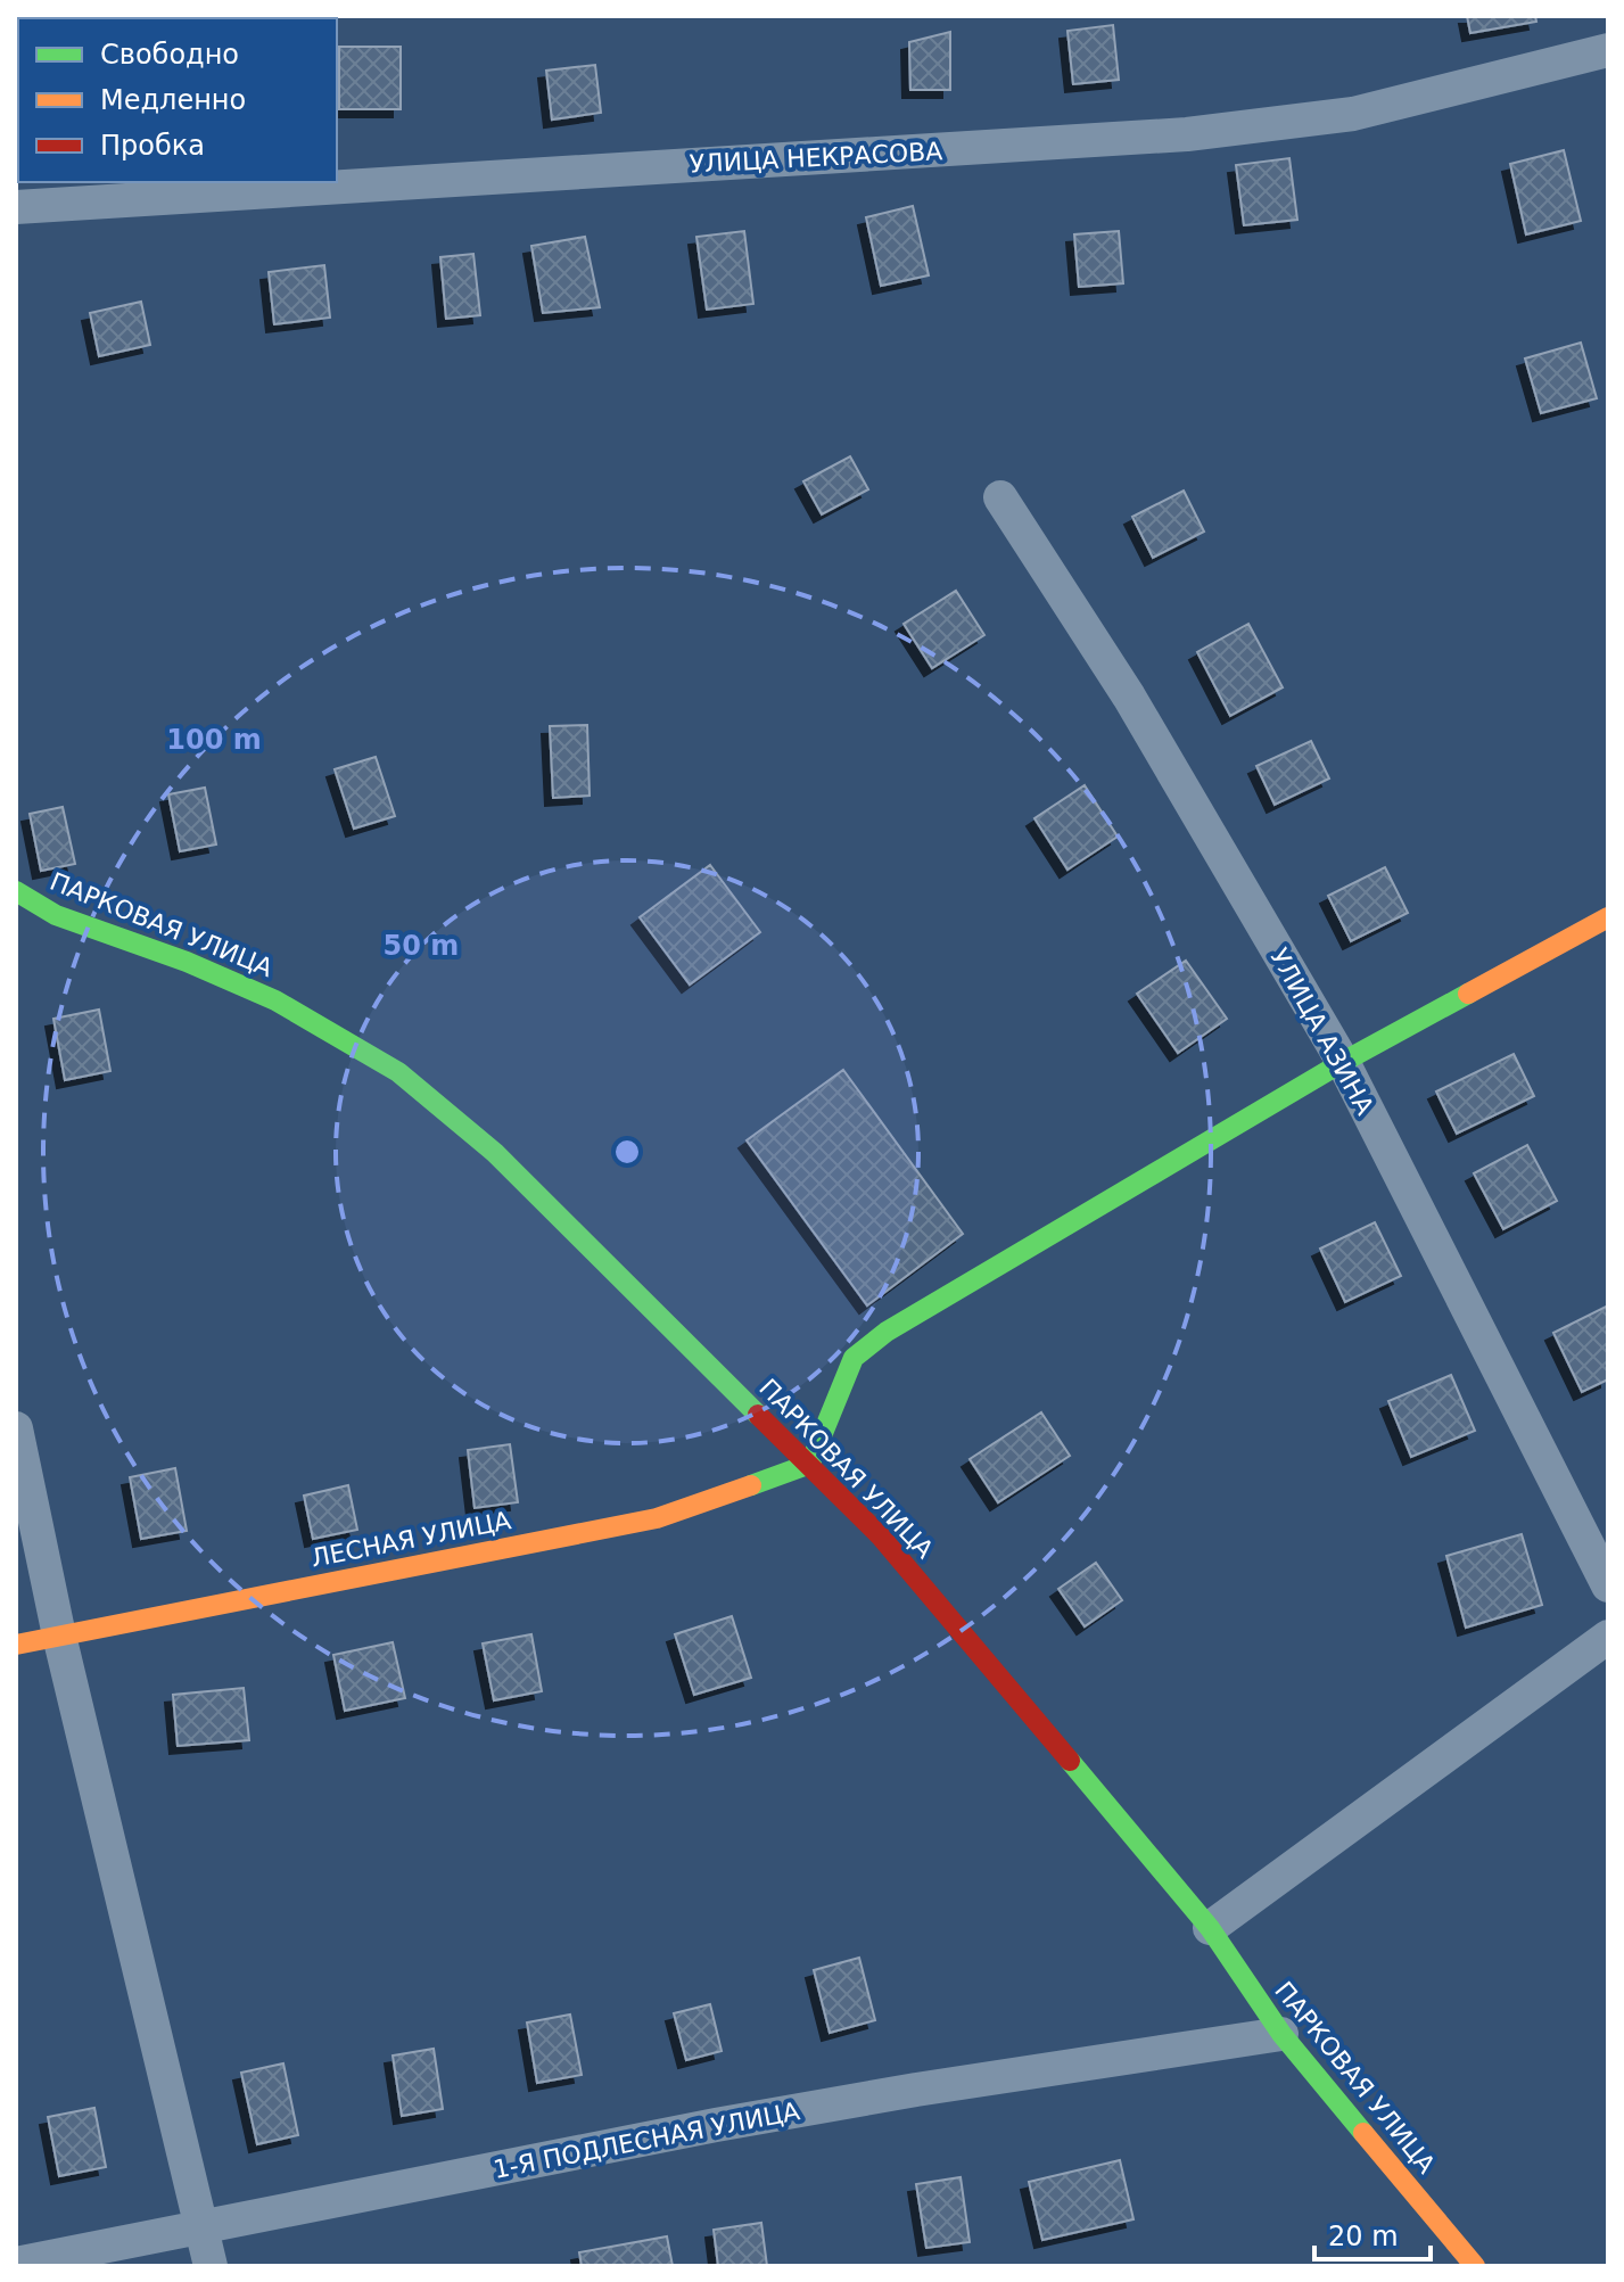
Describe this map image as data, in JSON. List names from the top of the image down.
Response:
{
  "streets": {
    "main road": ["ПАРКОВАЯ УЛИЦА", "ЛЕСНАЯ УЛИЦА"],
    "street": ["УЛИЦА НЕКРАСОВА", "УЛИЦА АЗИНА", "1-Я ПОДЛЕСНАЯ УЛИЦА"]
  },
  "crossings": [
    ["ПАРКОВАЯ УЛИЦА", "ЛЕСНАЯ УЛИЦА"],
    ["ПАРКОВАЯ УЛИЦА", "1-Я ПОДЛЕСНАЯ УЛИЦА"]
  ],
  "legend": ["Свободно", "Медленно", "Пробка"],
  "scale_bar": "20 m",
  "rings": ["100 m", "50 m"]
}
